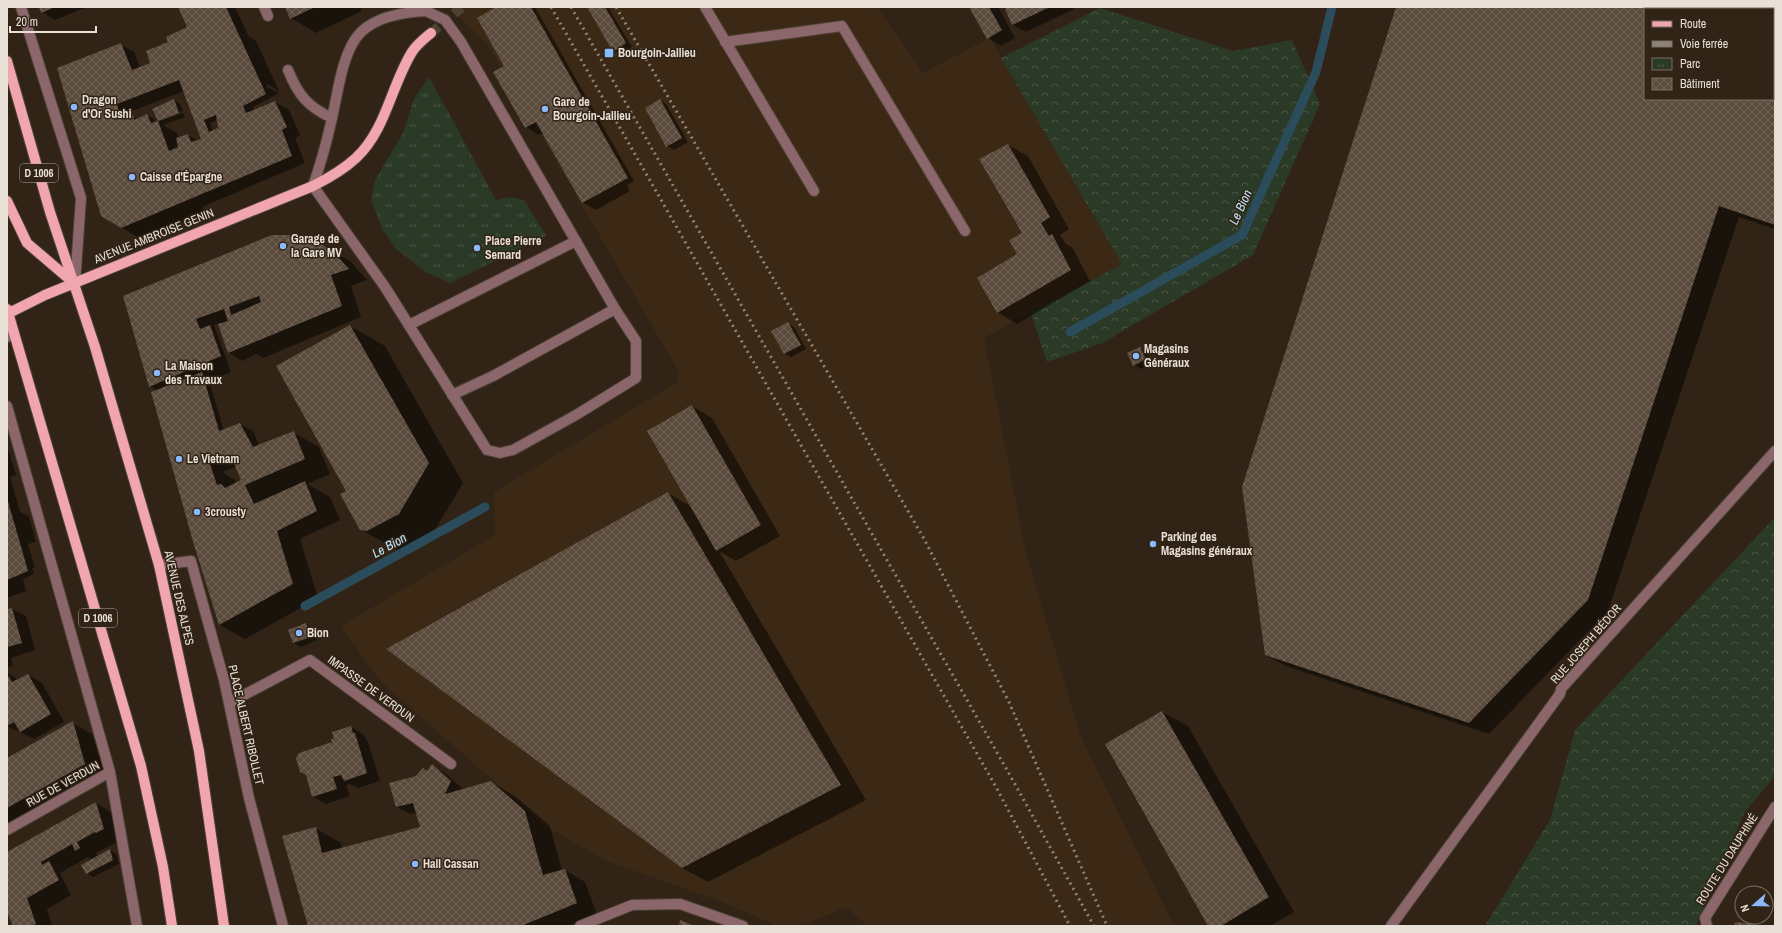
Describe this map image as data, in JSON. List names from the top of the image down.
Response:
{
  "streets": {
    "main road": ["D 1006", "AVENUE AMBROISE GENIN", "AVENUE DES ALPES"],
    "street": [
      "RUE JOSEPH BÉDOR",
      "IMPASSE DE VERDUN",
      "PLACE ALBERT RIBOLLET",
      "RUE DE VERDUN",
      "ROUTE DU DAUPHINÉ"
    ]
  },
  "crossings": [
    ["D 1006", "AVENUE AMBROISE GENIN"],
    ["AVENUE AMBROISE GENIN", "AVENUE DES ALPES"],
    ["AVENUE DES ALPES", "PLACE ALBERT RIBOLLET"],
    ["IMPASSE DE VERDUN", "PLACE ALBERT RIBOLLET"]
  ],
  "water": ["Le Bion"],
  "places": {
    "transit": ["Bourgoin-Jallieu"],
    "other": [
      "Dragon d'Or Sushi",
      "Gare de Bourgoin-Jallieu",
      "Caisse d'Épargne",
      "Garage de la Gare MV",
      "Place Pierre Semard",
      "Magasins Généraux",
      "La Maison des Travaux",
      "Le Vietnam",
      "3crousty",
      "Parking des Magasins généraux",
      "Bion",
      "Hall Cassan"
    ]
  },
  "legend": [
    "Route",
    "Voie ferrée",
    "Parc",
    "Bâtiment"
  ],
  "scale_bar": "20 m",
  "north": "left"
}
